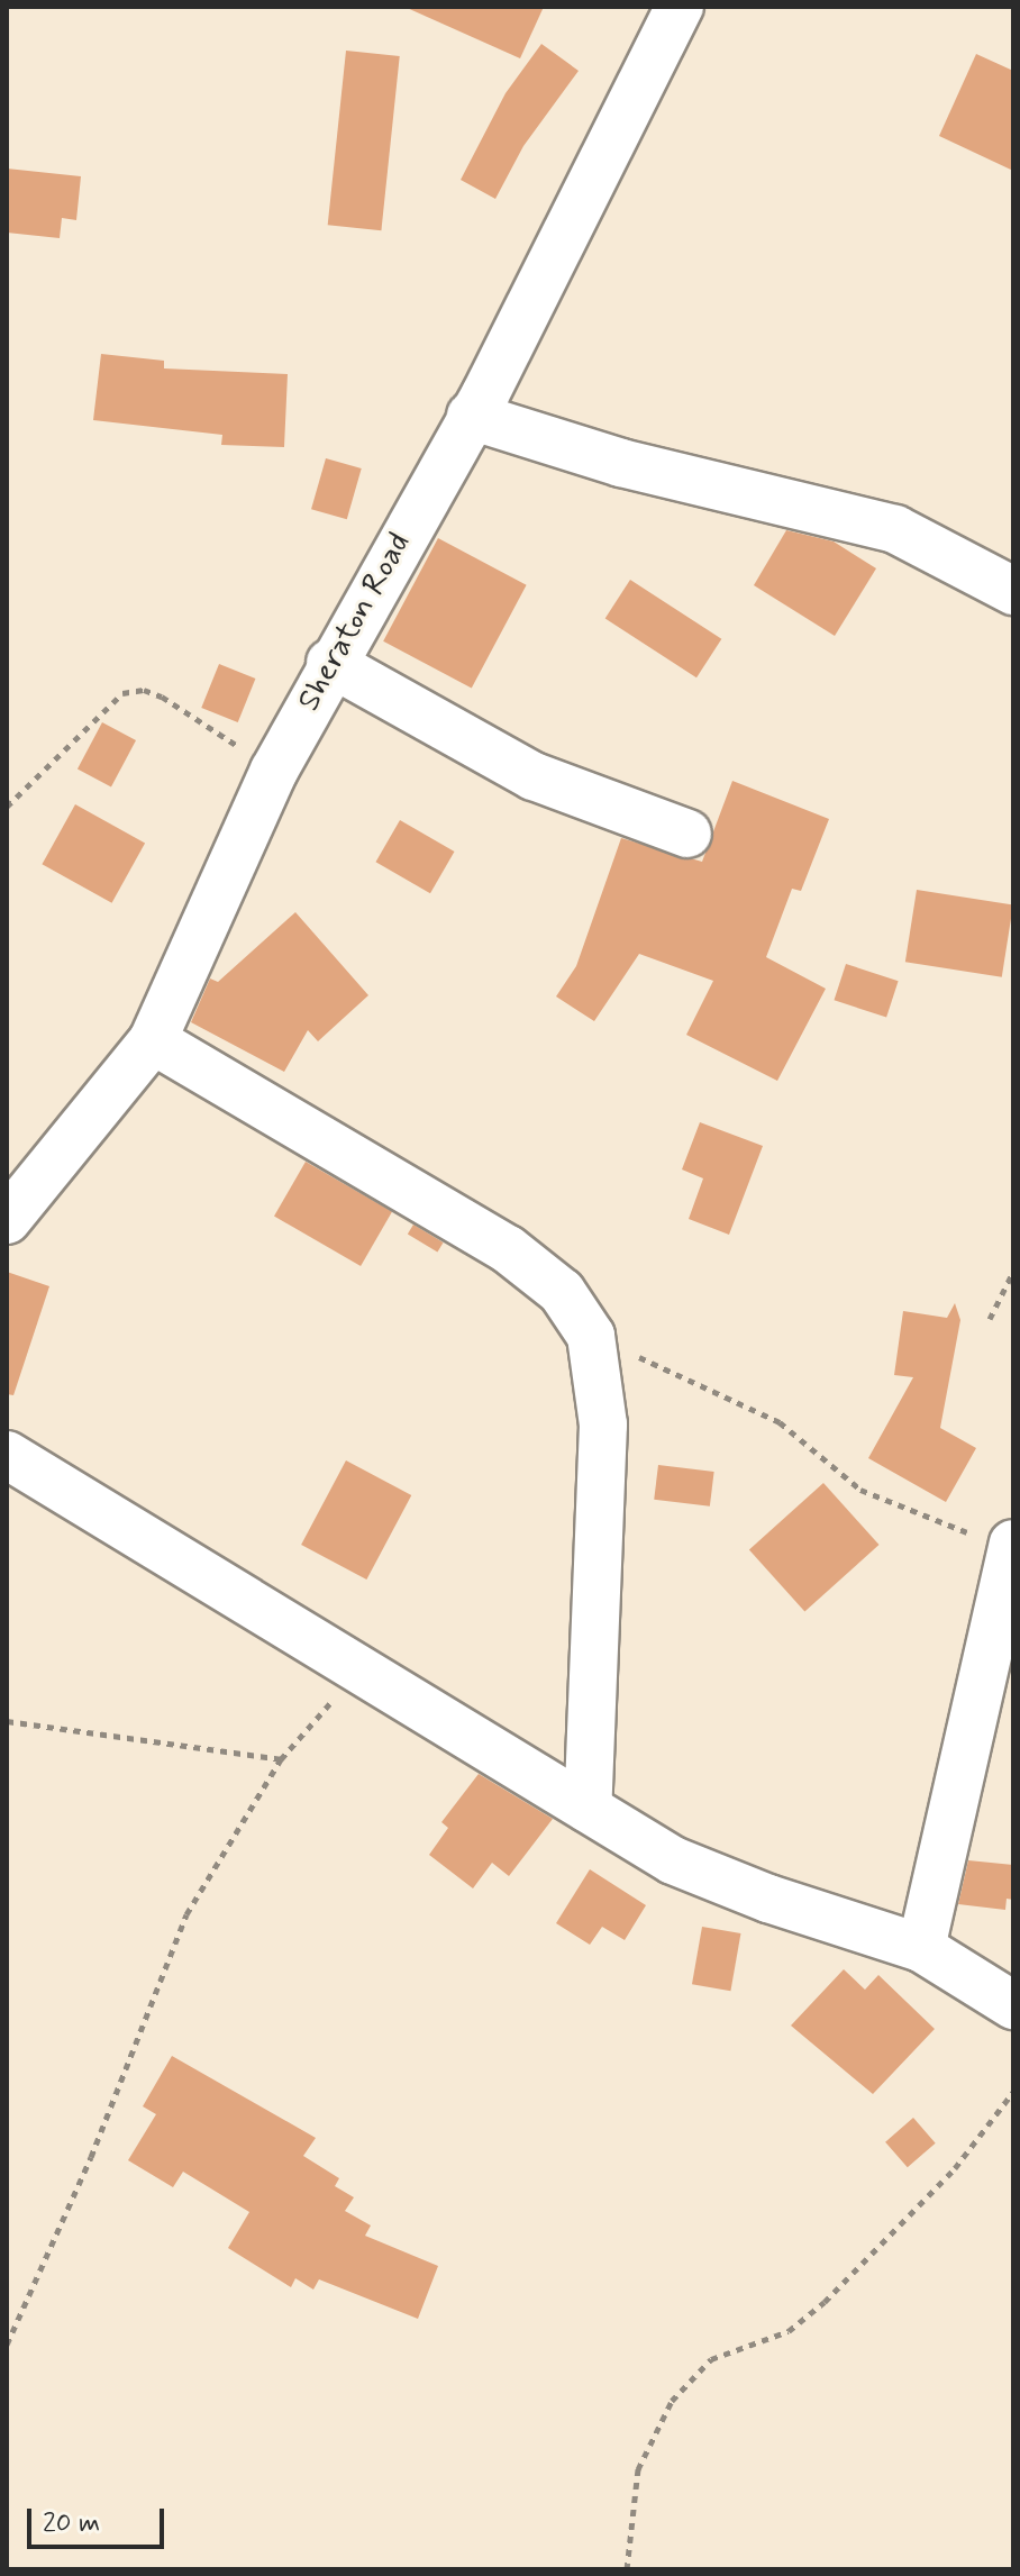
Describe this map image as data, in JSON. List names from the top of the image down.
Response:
{
  "streets": {
    "street": ["Sheraton Road"]
  },
  "scale_bar": "20 m"
}
